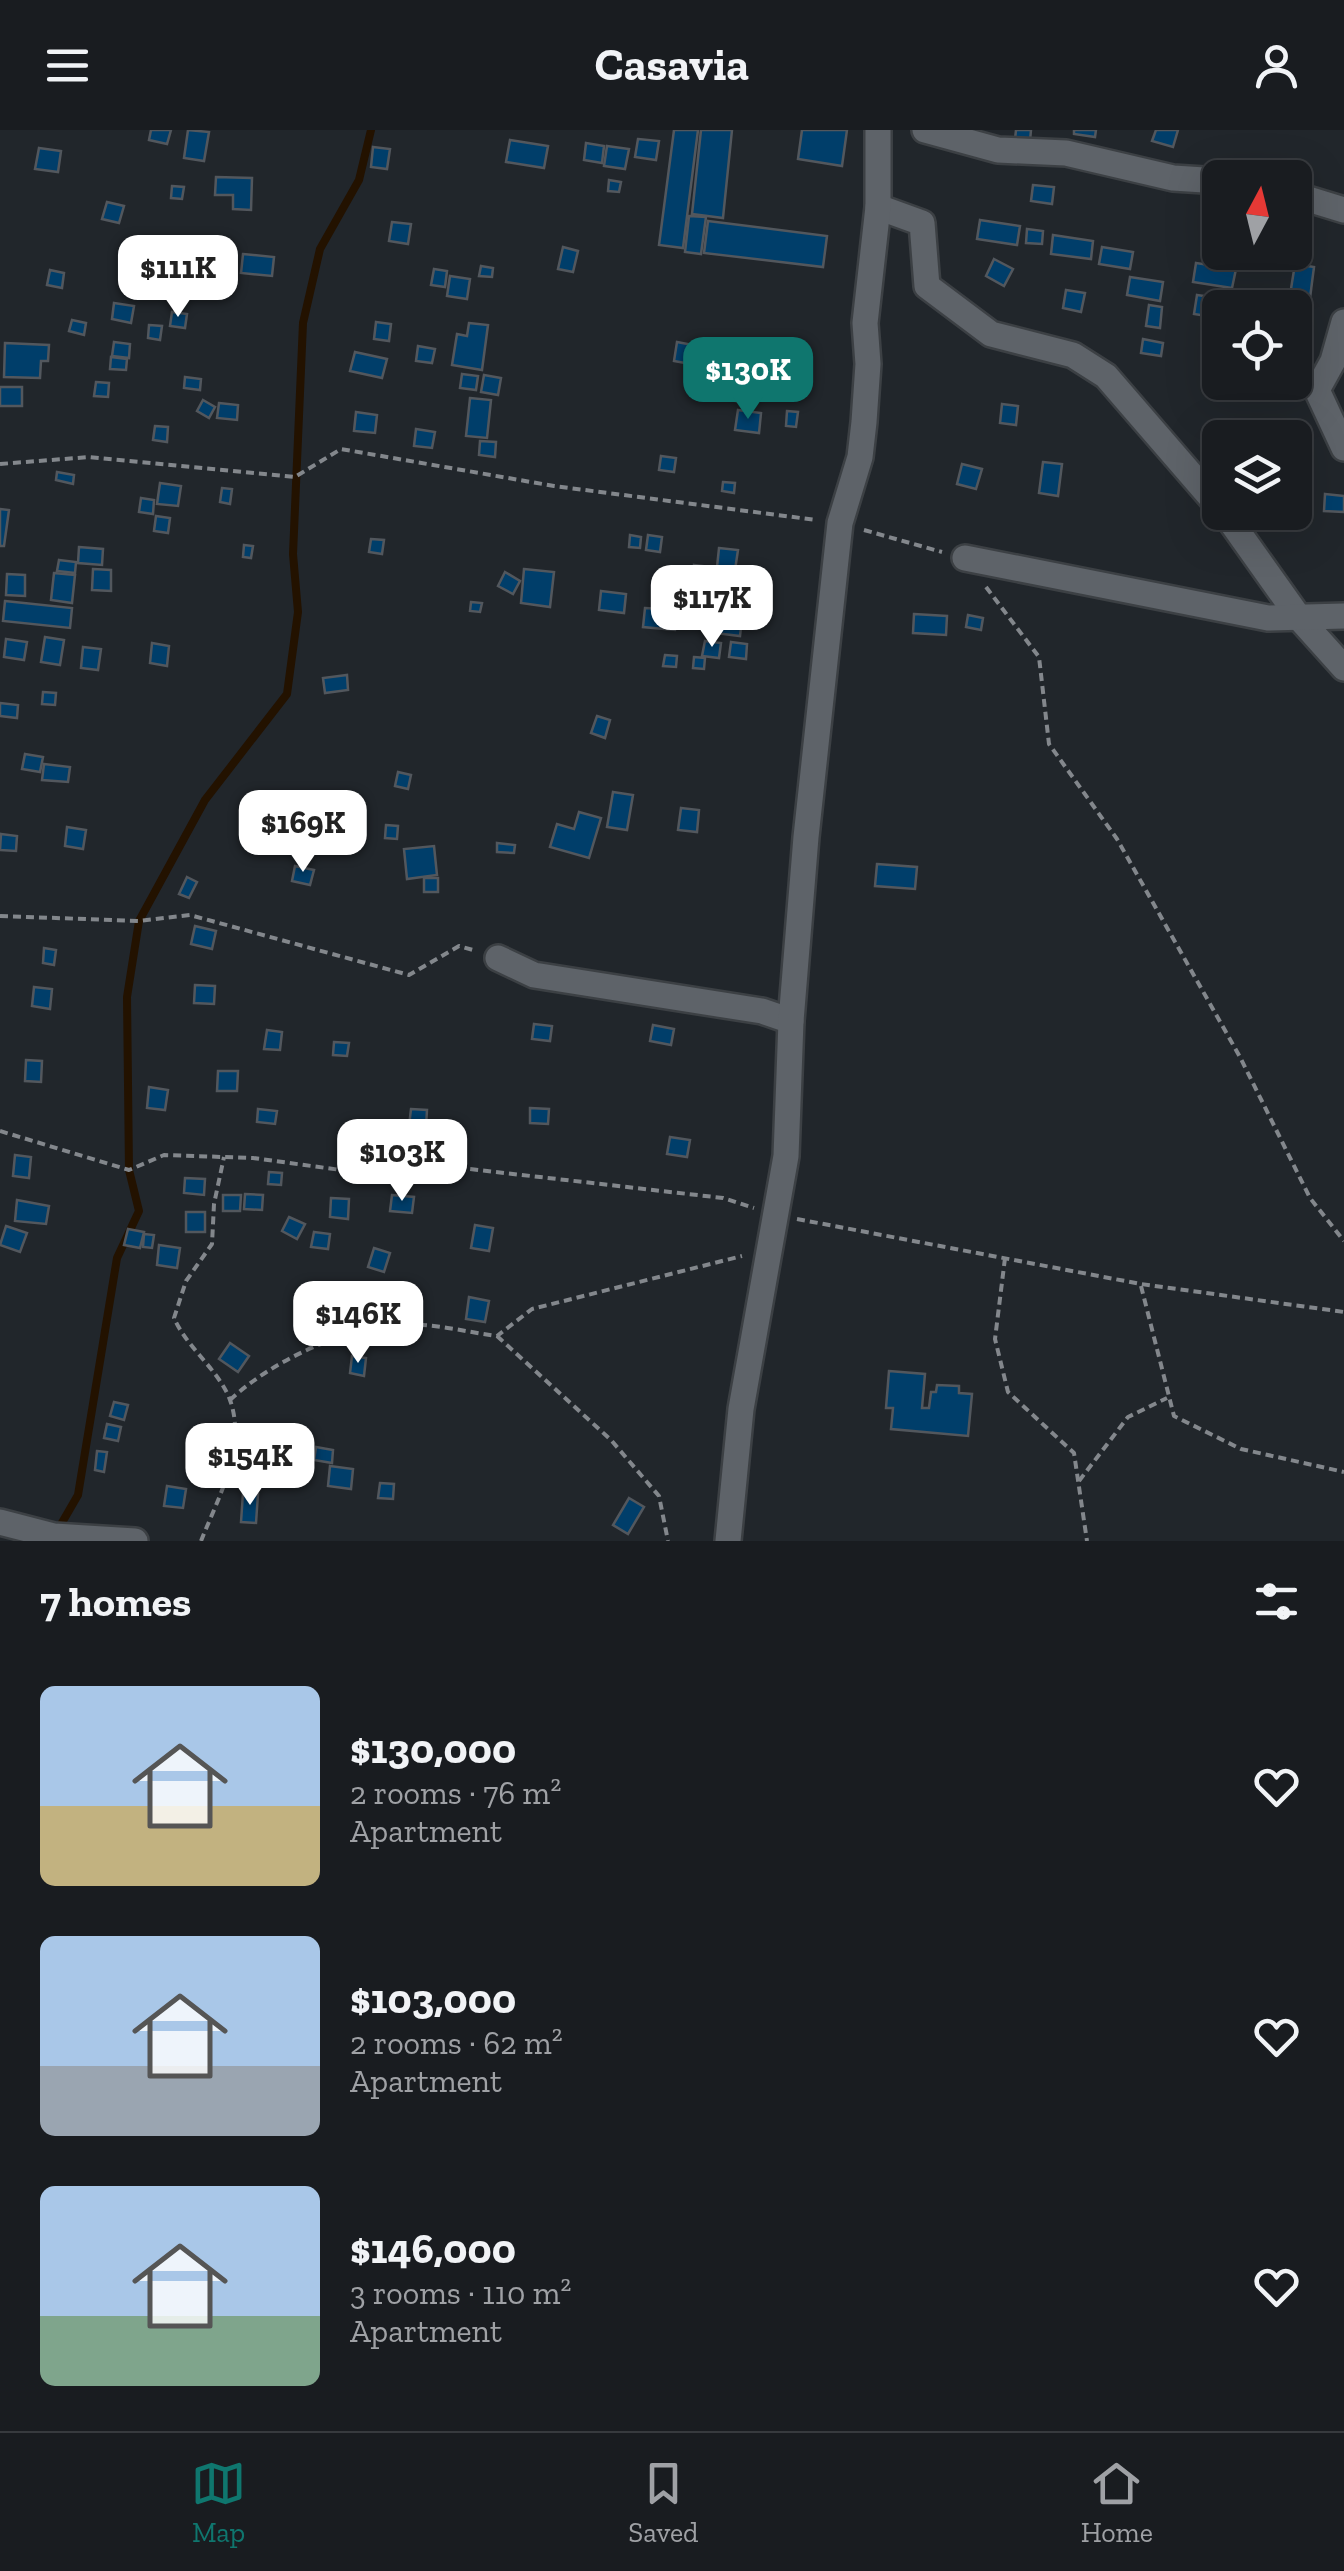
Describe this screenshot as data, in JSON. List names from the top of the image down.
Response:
{
  "north": "top",
  "page": {
    "header": "Casavia",
    "price": [
      "$111K",
      "$130K",
      "$117K",
      "$169K",
      "$103K",
      "$146K",
      "$154K"
    ],
    "heading": "7 homes",
    "list": [
      {
        "name": "$130,000",
        "note": "2 rooms · 76 m² · Apartment"
      },
      {
        "name": "$103,000",
        "note": "2 rooms · 62 m² · Apartment"
      },
      {
        "name": "$146,000",
        "note": "3 rooms · 110 m² · Apartment"
      }
    ],
    "tabs": ["Map", "Saved", "Home"]
  }
}
